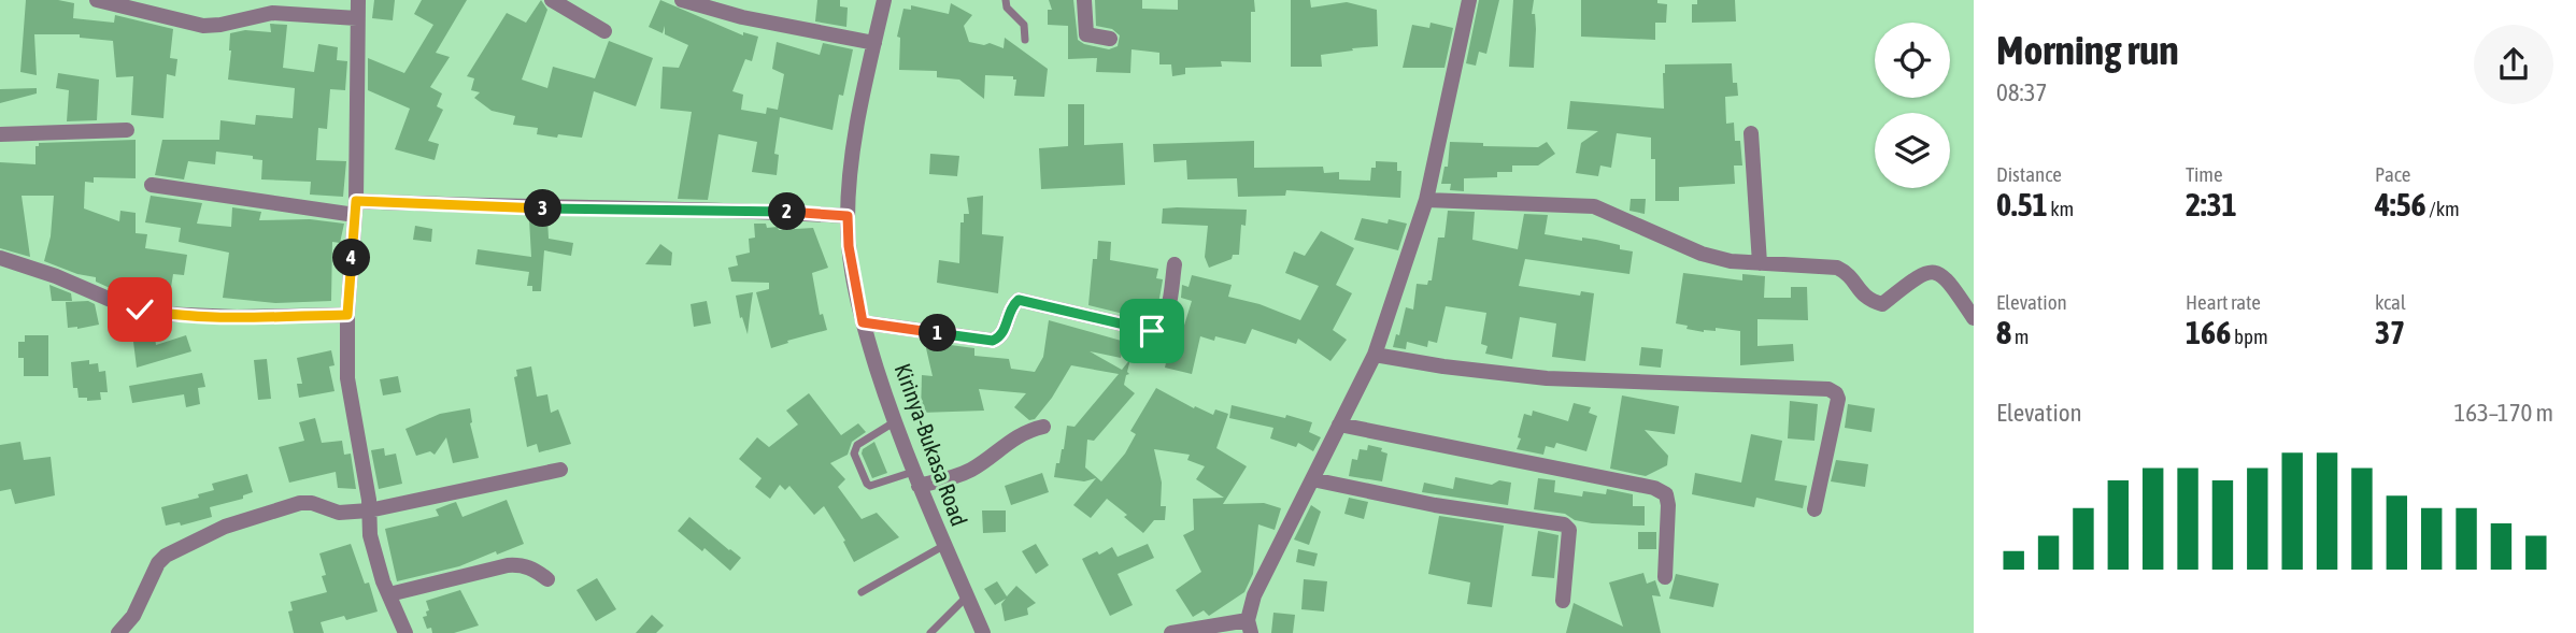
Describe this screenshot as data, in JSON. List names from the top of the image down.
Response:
{
  "streets": {
    "street": ["Kirinya-Bukasa Road"]
  },
  "page": {
    "heading": ["Morning run", "08:37"],
    "stats": [
      ["Distance", "0.51 km"],
      ["Time", "2:31"],
      ["Pace", "4:56 /km"],
      ["Elevation", "8 m"],
      ["Heart rate", "166 bpm"],
      ["kcal", "37"]
    ],
    "pins": [
      "3",
      "2",
      "4",
      "1"
    ],
    "chart": ["Elevation", "163–170 m"]
  }
}
